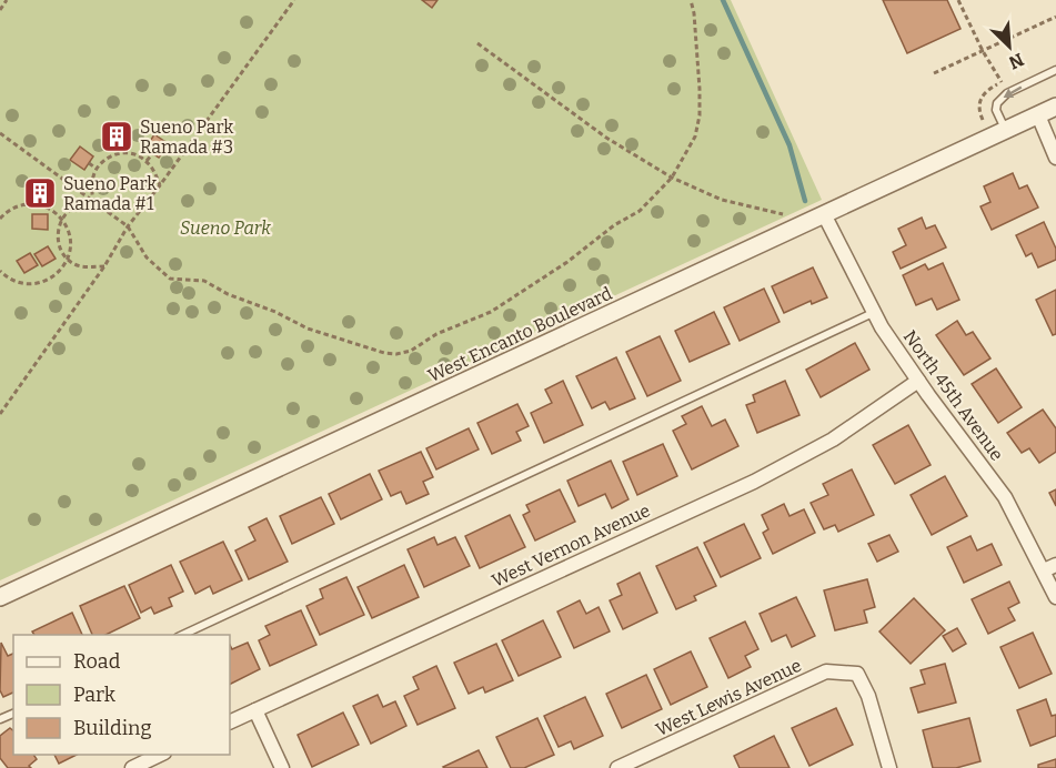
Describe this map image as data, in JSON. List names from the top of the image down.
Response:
{
  "streets": {
    "street": [
      "West Encanto Boulevard",
      "North 45th Avenue",
      "West Vernon Avenue",
      "West Lewis Avenue"
    ]
  },
  "crossings": [
    ["West Encanto Boulevard", "North 45th Avenue"],
    ["North 45th Avenue", "West Vernon Avenue"]
  ],
  "parks": ["Sueno Park"],
  "places": {
    "building": ["Sueno Park Ramada #3", "Sueno Park Ramada #1"]
  },
  "legend": ["Road", "Park", "Building"],
  "north": "bottom right"
}
